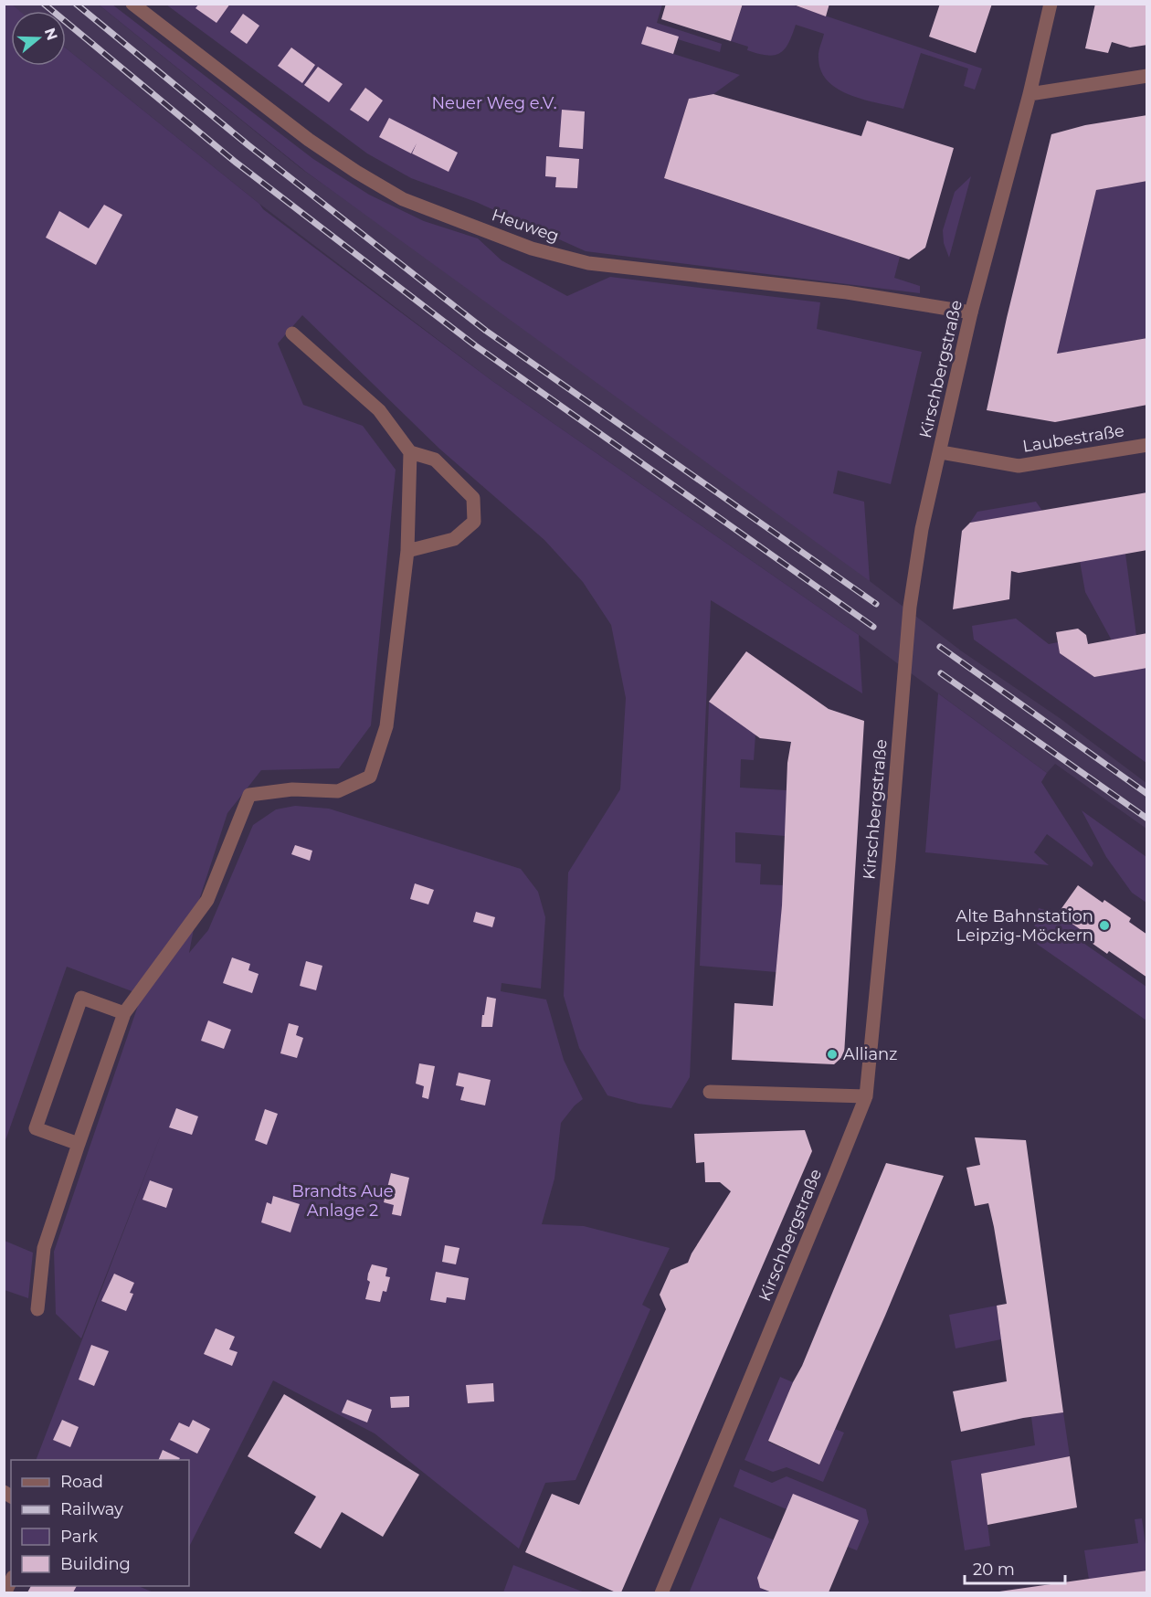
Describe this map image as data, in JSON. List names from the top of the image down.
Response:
{
  "streets": {
    "street": ["Heuweg", "Kirschbergstraße", "Laubestraße"]
  },
  "crossings": [
    ["Heuweg", "Kirschbergstraße"],
    ["Kirschbergstraße", "Laubestraße"]
  ],
  "parks": ["Neuer Weg e.V.", "Brandts Aue Anlage 2"],
  "places": ["Alte Bahnstation Leipzig-Möckern", "Allianz"],
  "legend": [
    "Road",
    "Railway",
    "Park",
    "Building"
  ],
  "scale_bar": "20 m",
  "north": "right"
}
